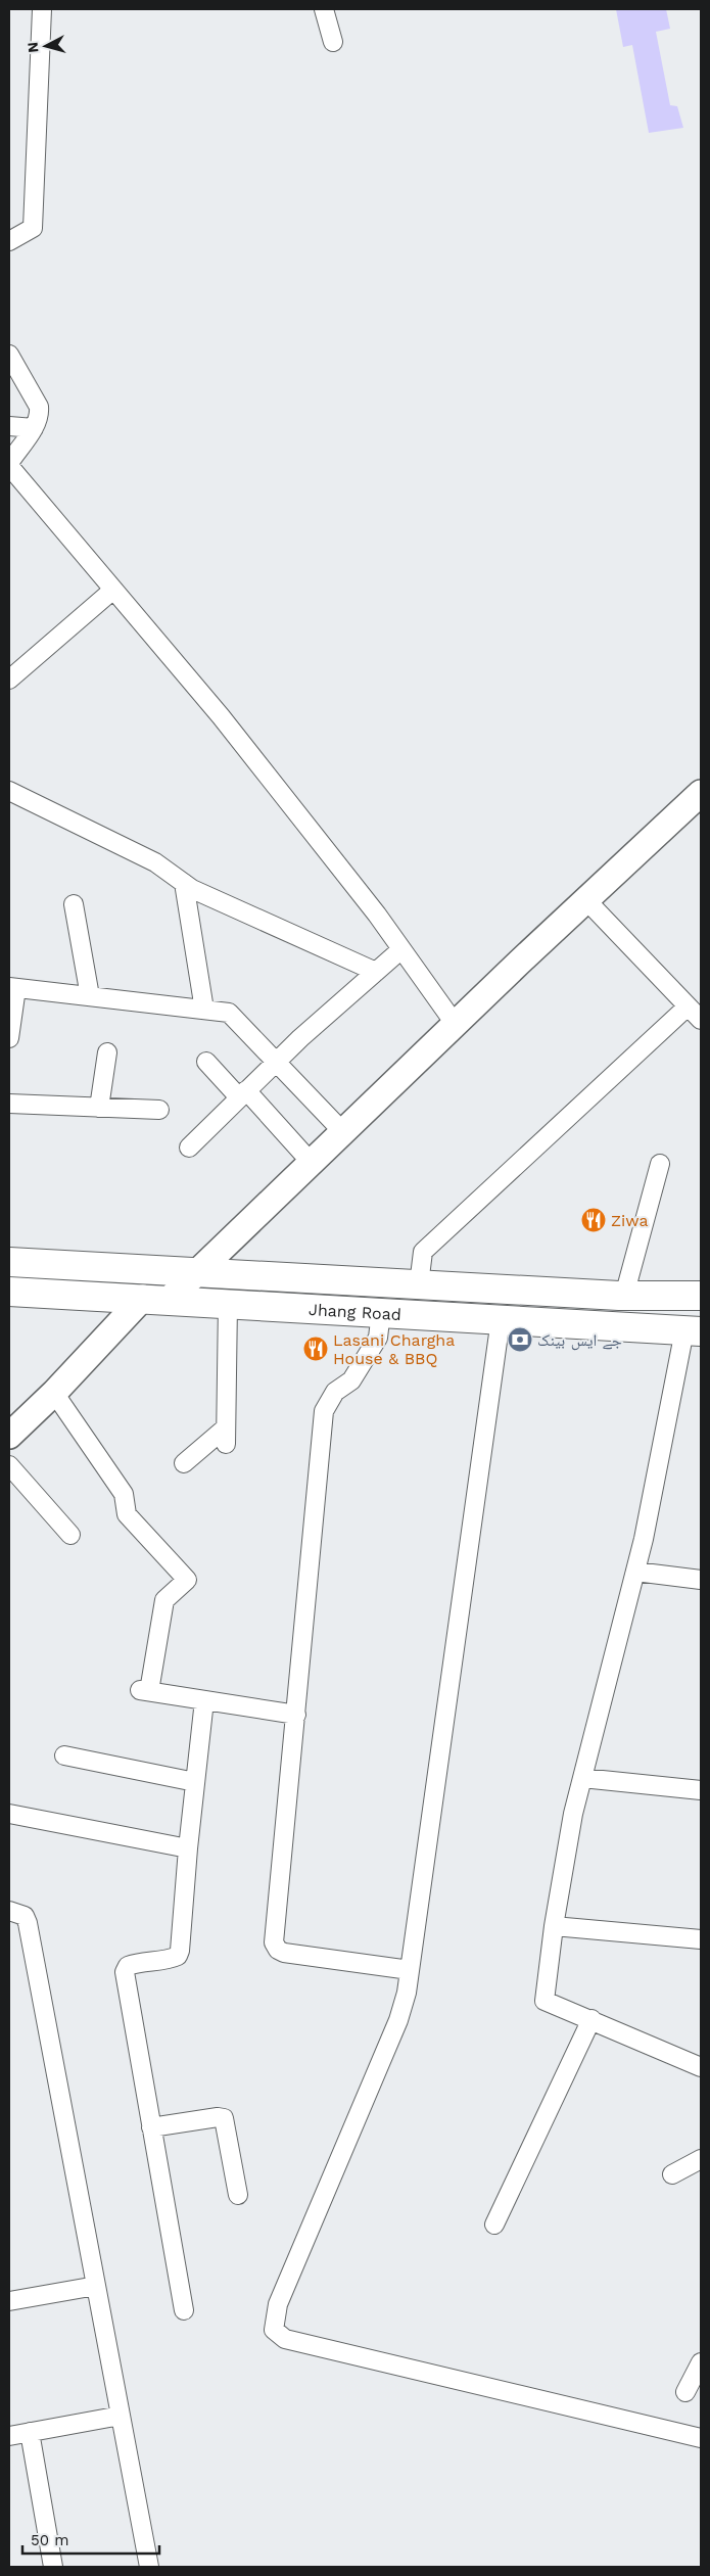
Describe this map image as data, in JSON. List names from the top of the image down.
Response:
{
  "streets": {
    "main road": ["Jhang Road"]
  },
  "places": {
    "restaurant": ["Ziwa", "Lasani Chargha House & BBQ"],
    "bank": ["جے ایس بینک"]
  },
  "scale_bar": "50 m",
  "north": "left"
}
